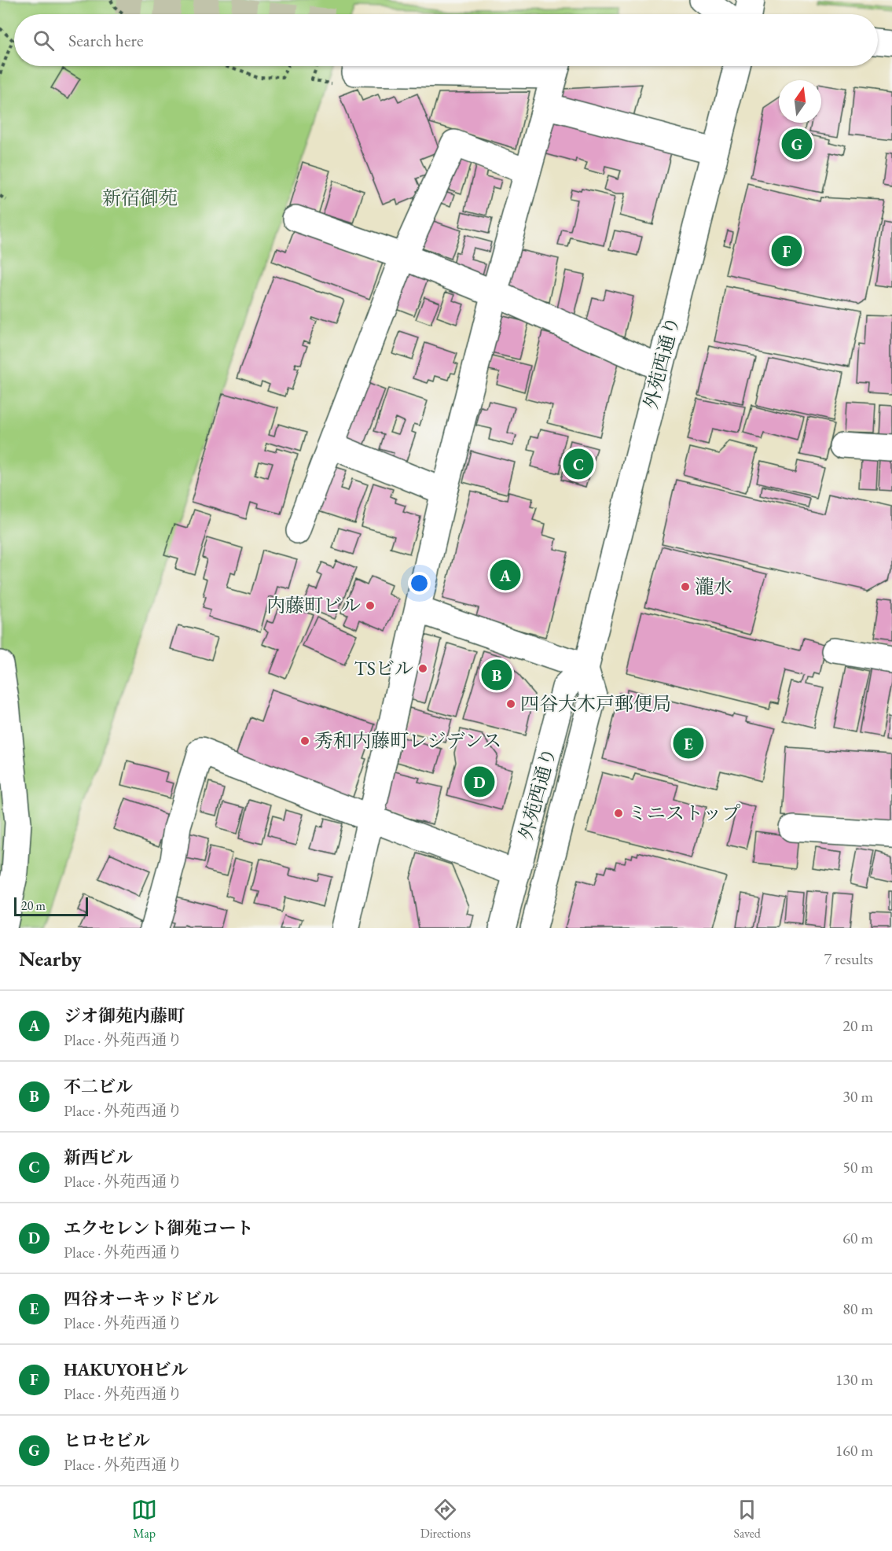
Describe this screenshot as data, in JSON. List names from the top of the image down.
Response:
{
  "streets": {
    "main road": ["外苑西通り"]
  },
  "parks": ["新宿御苑"],
  "places": [
    "瀧水",
    "内藤町ビル",
    "TSビル",
    "四谷大木戸郵便局",
    "秀和内藤町レジデンス",
    "ミニストップ"
  ],
  "scale_bar": "20 m",
  "north": "top",
  "page": {
    "search": "Search here",
    "pins": [
      "G",
      "F",
      "C",
      "A",
      "B",
      "E",
      "D"
    ],
    "scale": "20 m",
    "heading": ["Nearby", "7 results"],
    "list": [
      {
        "mark": "A",
        "name": "ジオ御苑内藤町",
        "note": "Place · 外苑西通り",
        "value": "20 m"
      },
      {
        "mark": "B",
        "name": "不二ビル",
        "note": "Place · 外苑西通り",
        "value": "30 m"
      },
      {
        "mark": "C",
        "name": "新西ビル",
        "note": "Place · 外苑西通り",
        "value": "50 m"
      },
      {
        "mark": "D",
        "name": "エクセレント御苑コート",
        "note": "Place · 外苑西通り",
        "value": "60 m"
      },
      {
        "mark": "E",
        "name": "四谷オーキッドビル",
        "note": "Place · 外苑西通り",
        "value": "80 m"
      },
      {
        "mark": "F",
        "name": "HAKUYOHビル",
        "note": "Place · 外苑西通り",
        "value": "130 m"
      },
      {
        "mark": "G",
        "name": "ヒロセビル",
        "note": "Place · 外苑西通り",
        "value": "160 m"
      }
    ],
    "nav": ["Map", "Directions", "Saved"]
  }
}
